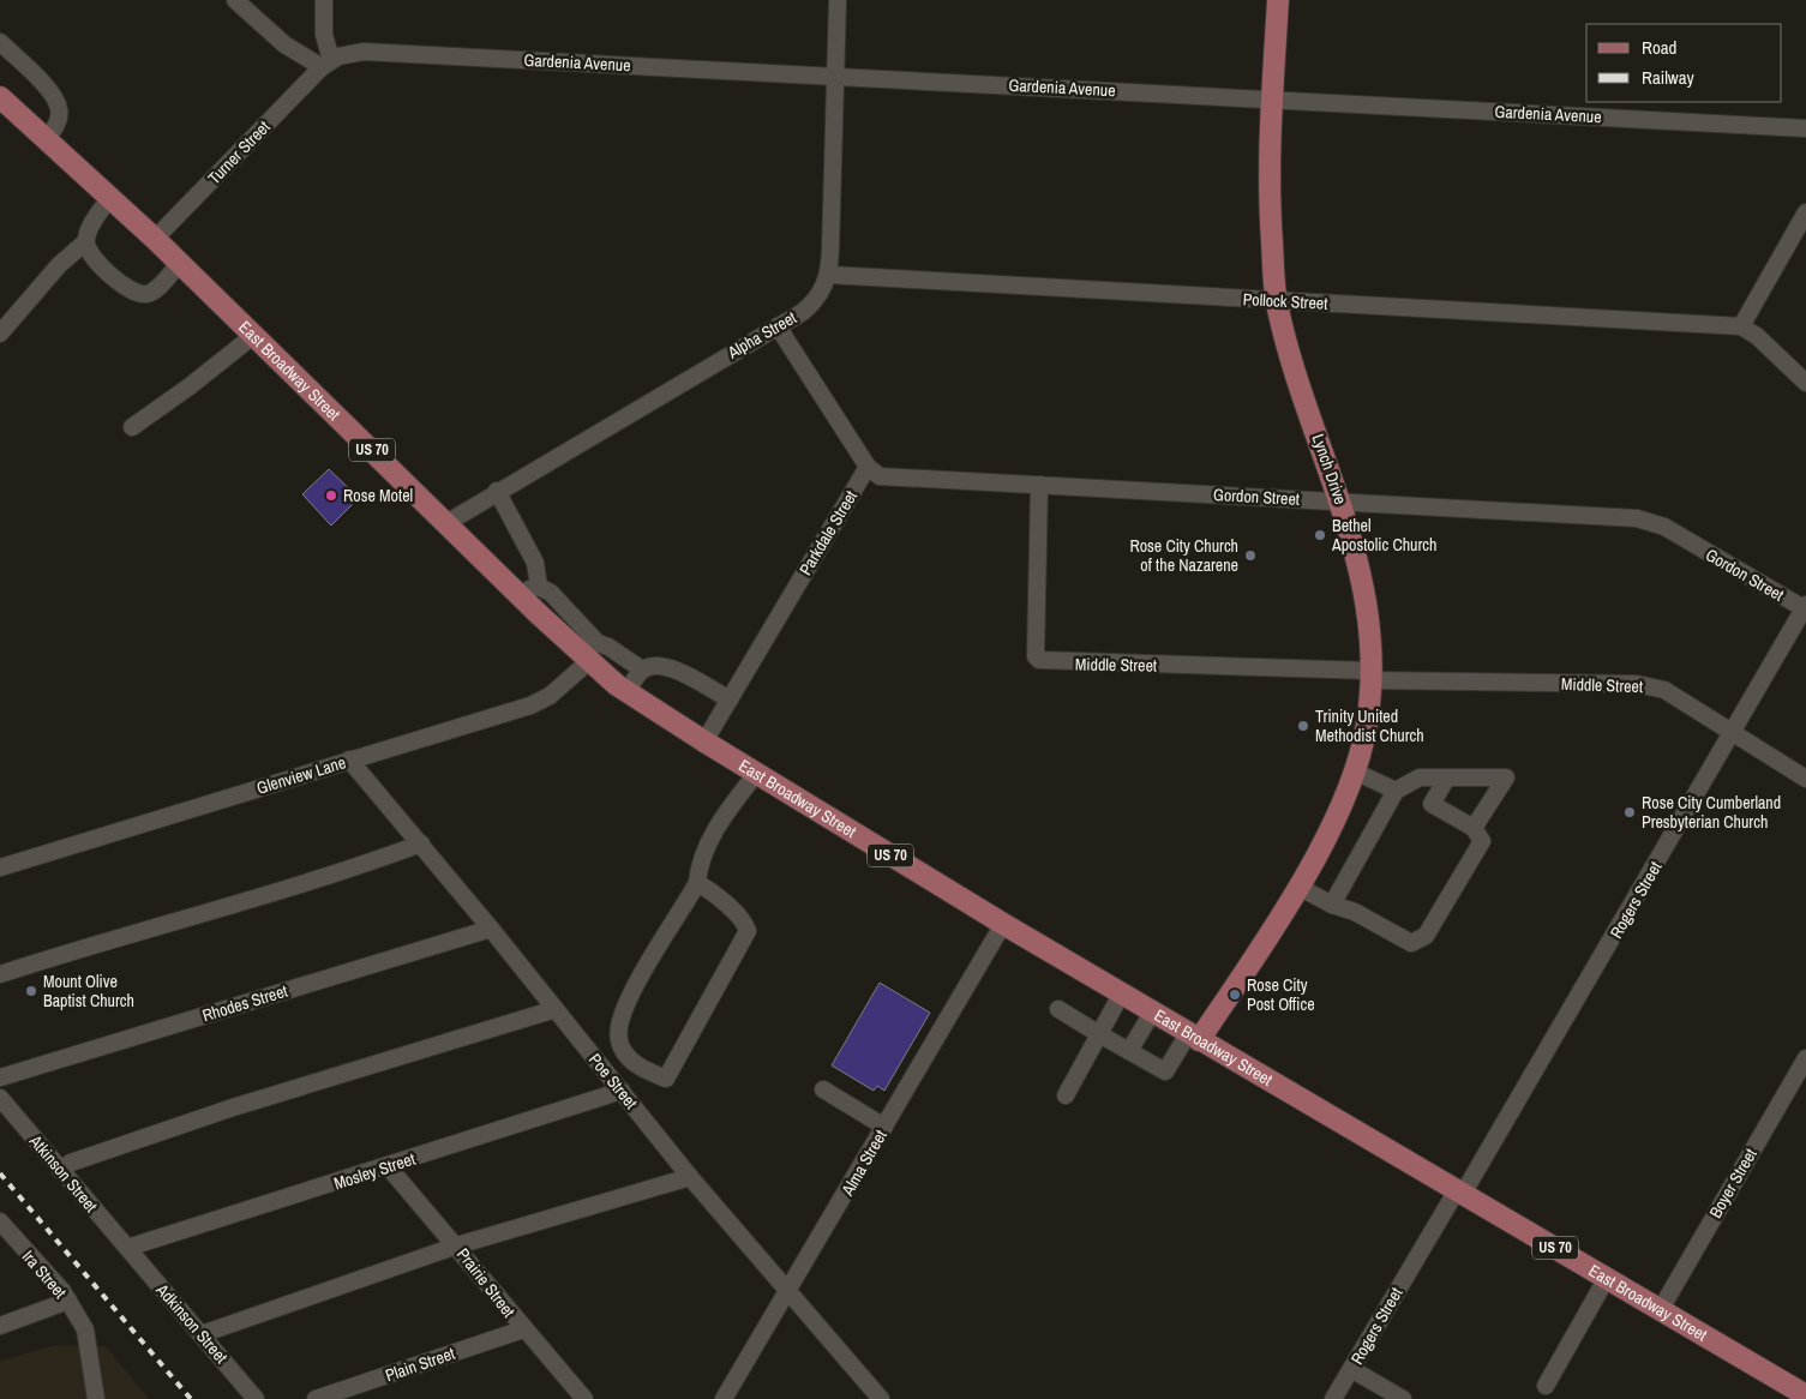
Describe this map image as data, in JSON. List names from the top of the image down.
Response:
{
  "streets": {
    "main road": ["East Broadway Street", "US 70", "Lynch Drive"],
    "street": [
      "Gardenia Avenue",
      "Turner Street",
      "Pollock Street",
      "Alpha Street",
      "Gordon Street",
      "Parkdale Street",
      "Middle Street",
      "Glenview Lane",
      "Rogers Street",
      "Rhodes Street",
      "Poe Street",
      "Alma Street",
      "Mosley Street",
      "Atkinson Street",
      "Boyer Street",
      "Ira Street",
      "Prairie Street",
      "Adkinson Street",
      "Plain Street"
    ]
  },
  "crossings": [
    ["Gardenia Avenue", "Turner Street"],
    ["Gardenia Avenue", "Alpha Street"],
    ["Gardenia Avenue", "Lynch Drive"],
    ["Turner Street", "East Broadway Street"],
    ["Pollock Street", "Alpha Street"],
    ["Pollock Street", "Lynch Drive"],
    ["Alpha Street", "East Broadway Street"],
    ["East Broadway Street", "Lynch Drive"],
    ["East Broadway Street", "Parkdale Street"],
    ["East Broadway Street", "Glenview Lane"],
    ["East Broadway Street", "Rogers Street"],
    ["East Broadway Street", "Alma Street"],
    ["East Broadway Street", "Boyer Street"],
    ["Lynch Drive", "Gordon Street"],
    ["Lynch Drive", "Middle Street"],
    ["Gordon Street", "Parkdale Street"],
    ["Gordon Street", "Middle Street"],
    ["Gordon Street", "Rogers Street"],
    ["Middle Street", "Rogers Street"],
    ["Glenview Lane", "Poe Street"],
    ["Rhodes Street", "Poe Street"],
    ["Poe Street", "Alma Street"],
    ["Poe Street", "Mosley Street"],
    ["Mosley Street", "Atkinson Street"],
    ["Mosley Street", "Prairie Street"],
    ["Mosley Street", "Adkinson Street"],
    ["Atkinson Street", "Adkinson Street"],
    ["Prairie Street", "Plain Street"]
  ],
  "places": [
    "Rose Motel",
    "Bethel Apostolic Church",
    "Rose City Church of the Nazarene",
    "Trinity United Methodist Church",
    "Rose City Cumberland Presbyterian Church",
    "Mount Olive Baptist Church",
    "Rose City Post Office"
  ],
  "legend": ["Road", "Railway"]
}
